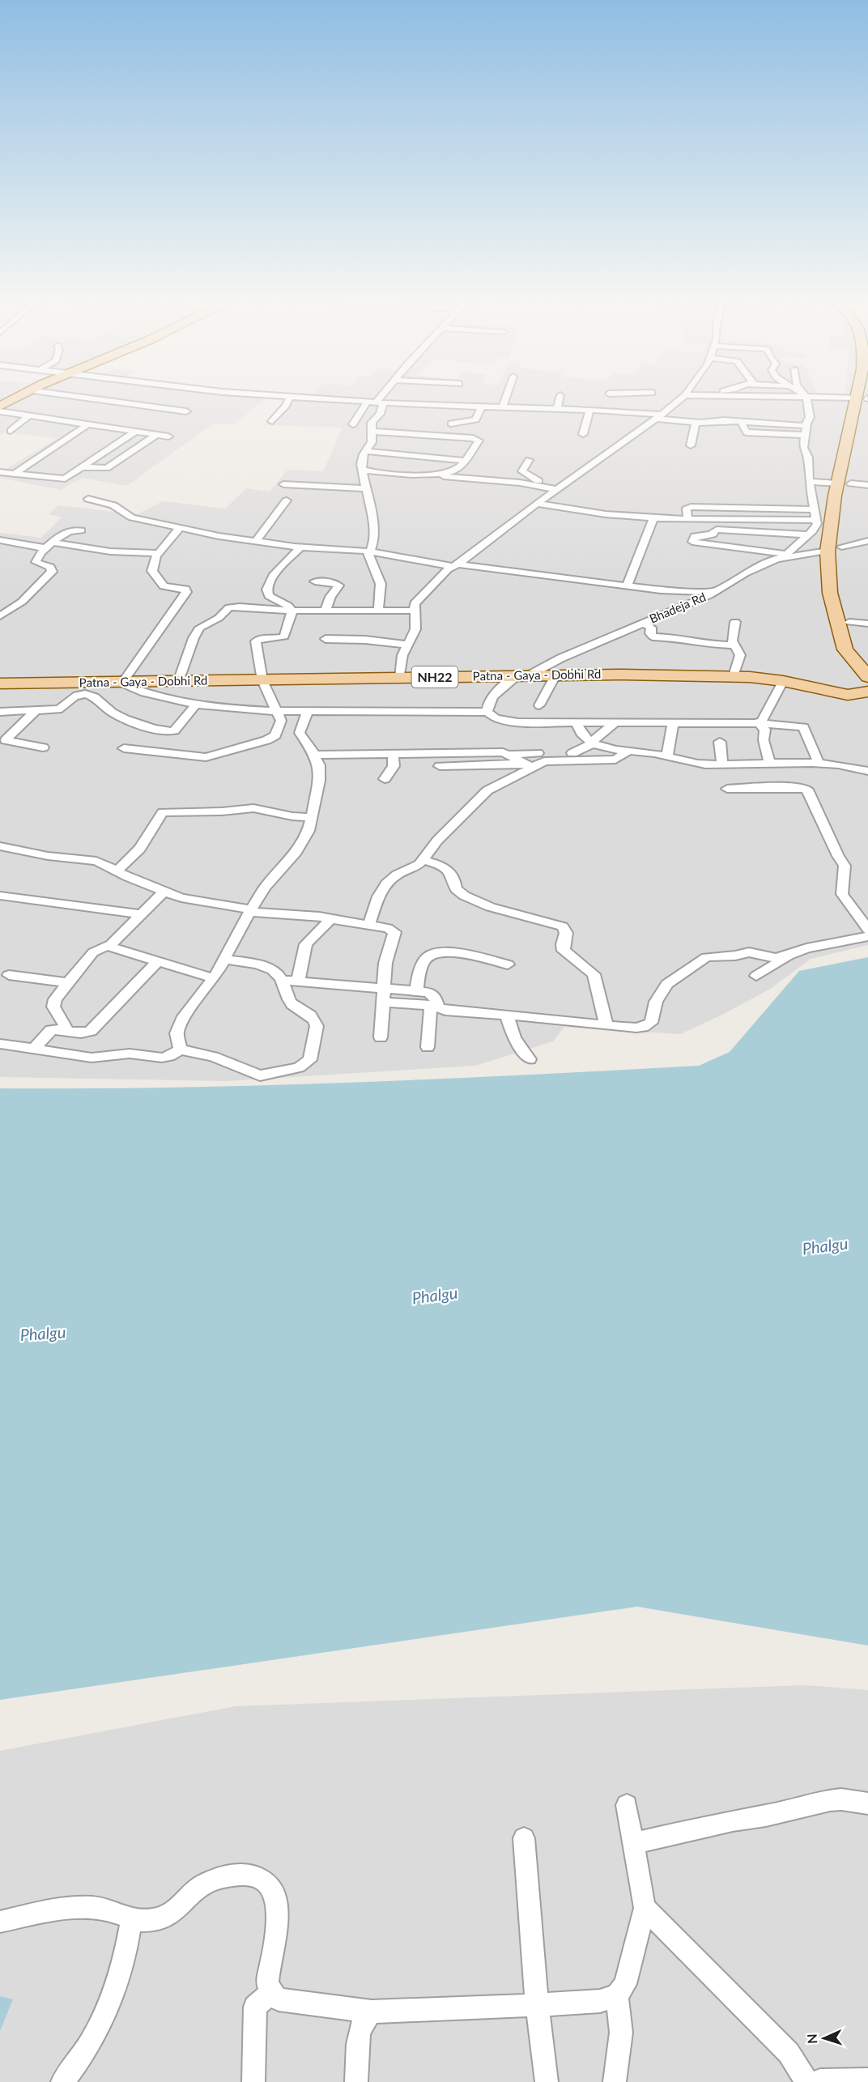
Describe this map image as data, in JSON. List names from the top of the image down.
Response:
{
  "streets": {
    "main road": ["Patna - Gaya - Dobhi Rd", "NH22"],
    "street": ["Bhadeja Rd"]
  },
  "crossings": [
    ["Bhadeja Rd", "Patna - Gaya - Dobhi Rd"]
  ],
  "water": ["Phalgu"],
  "north": "left"
}
